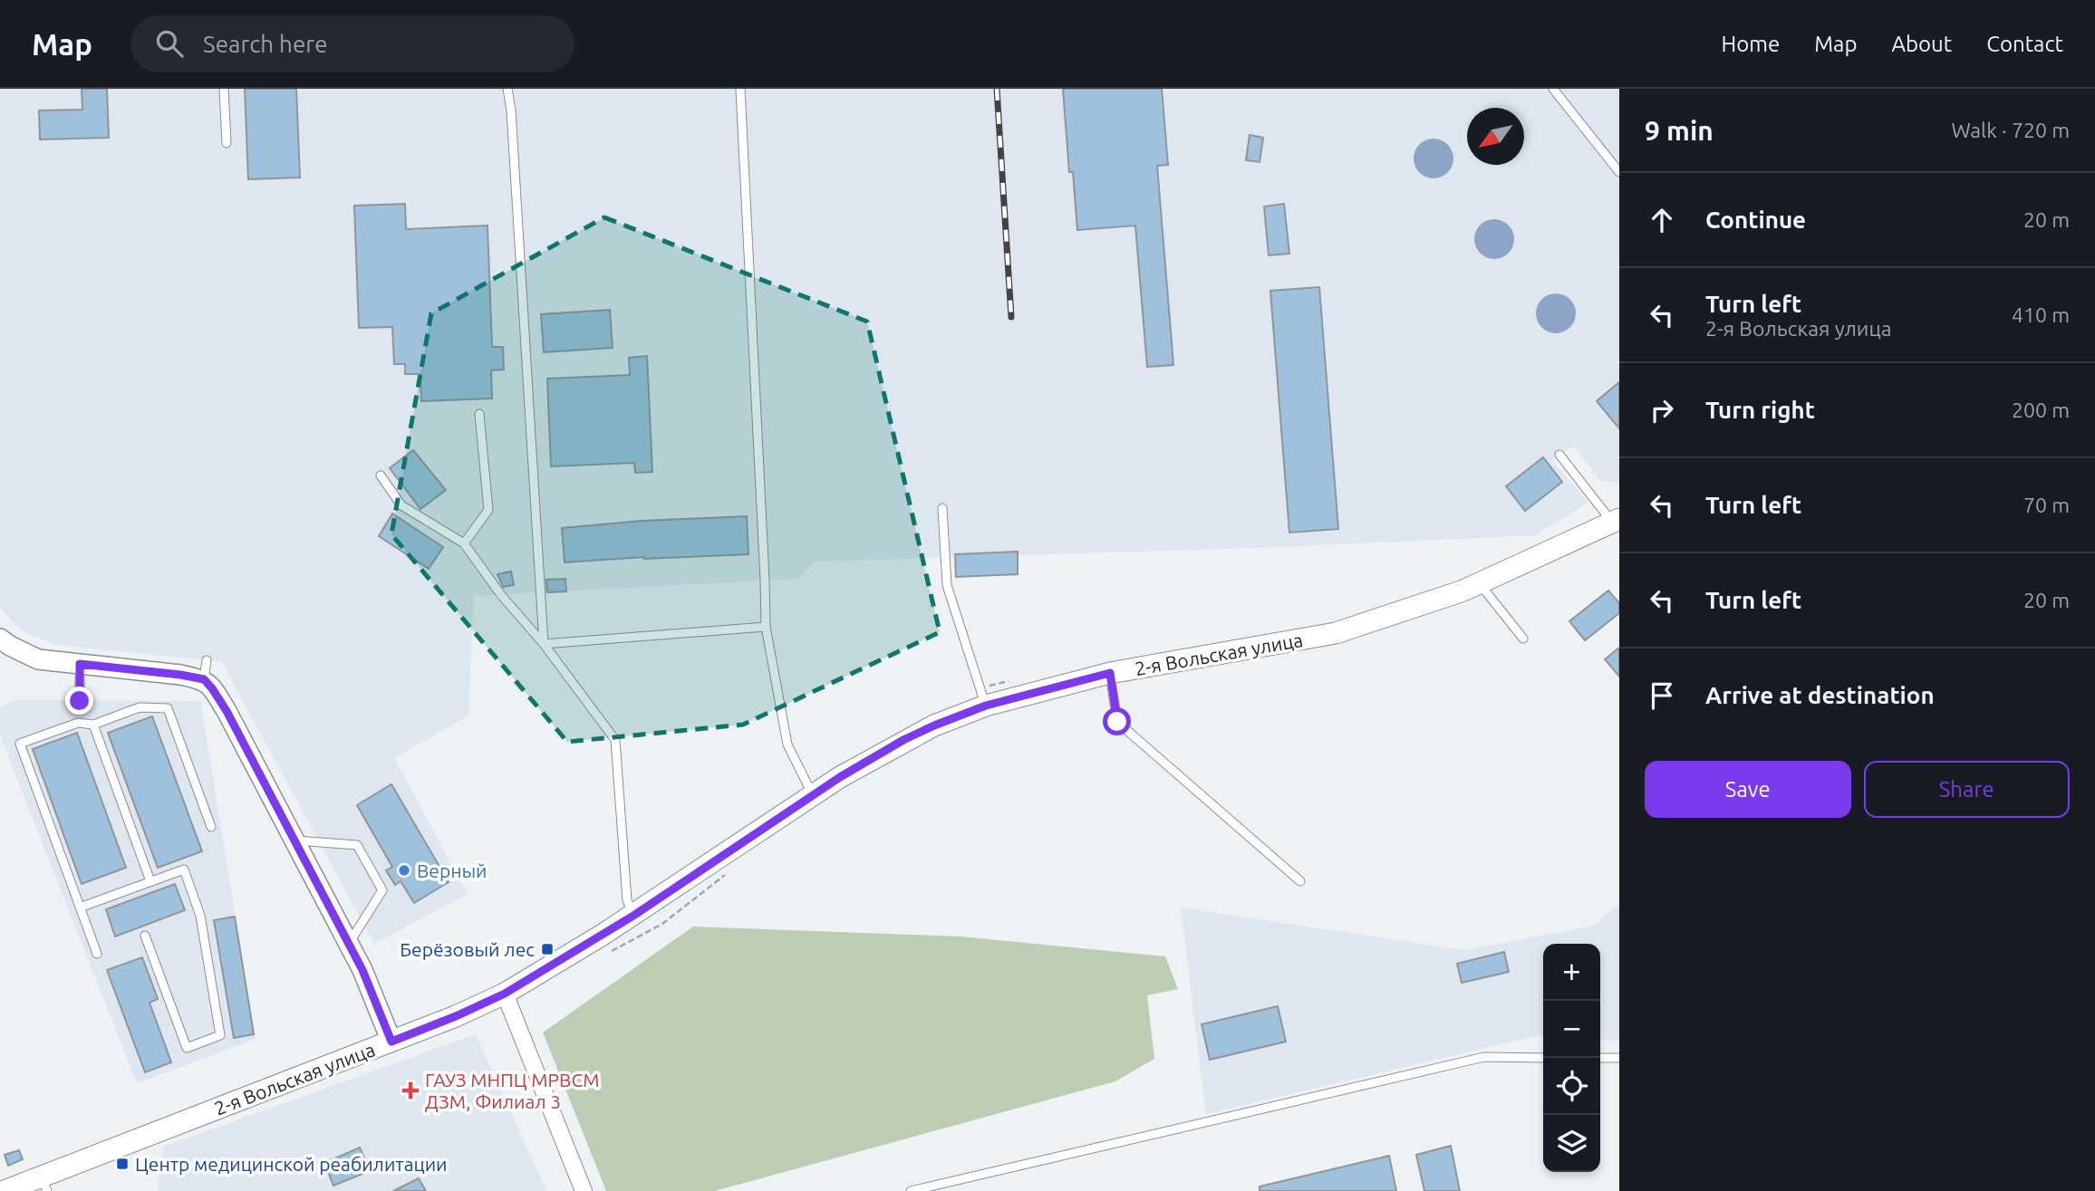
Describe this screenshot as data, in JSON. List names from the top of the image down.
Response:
{
  "streets": {
    "main road": ["2-я Вольская улица"]
  },
  "places": {
    "other": ["Верный"],
    "transit": ["Берёзовый лес", "Центр медицинской реабилитации"],
    "health": ["ГАУЗ МНПЦ МРВСМ ДЗМ, Филиал 3"]
  },
  "north": "bottom left",
  "page": {
    "header": "Map",
    "search": "Search here",
    "nav": [
      "Home",
      "Map",
      "About",
      "Contact"
    ],
    "heading": ["9 min", "Walk · 720 m"],
    "list": [
      ["Continue", "20 m"],
      ["Turn left", "2-я Вольская улица", "410 m"],
      ["Turn right", "200 m"],
      ["Turn left", "70 m"],
      ["Turn left", "20 m"],
      "Arrive at destination"
    ],
    "buttons": ["Save", "Share"],
    "map_buttons": ["+", "−"]
  }
}
